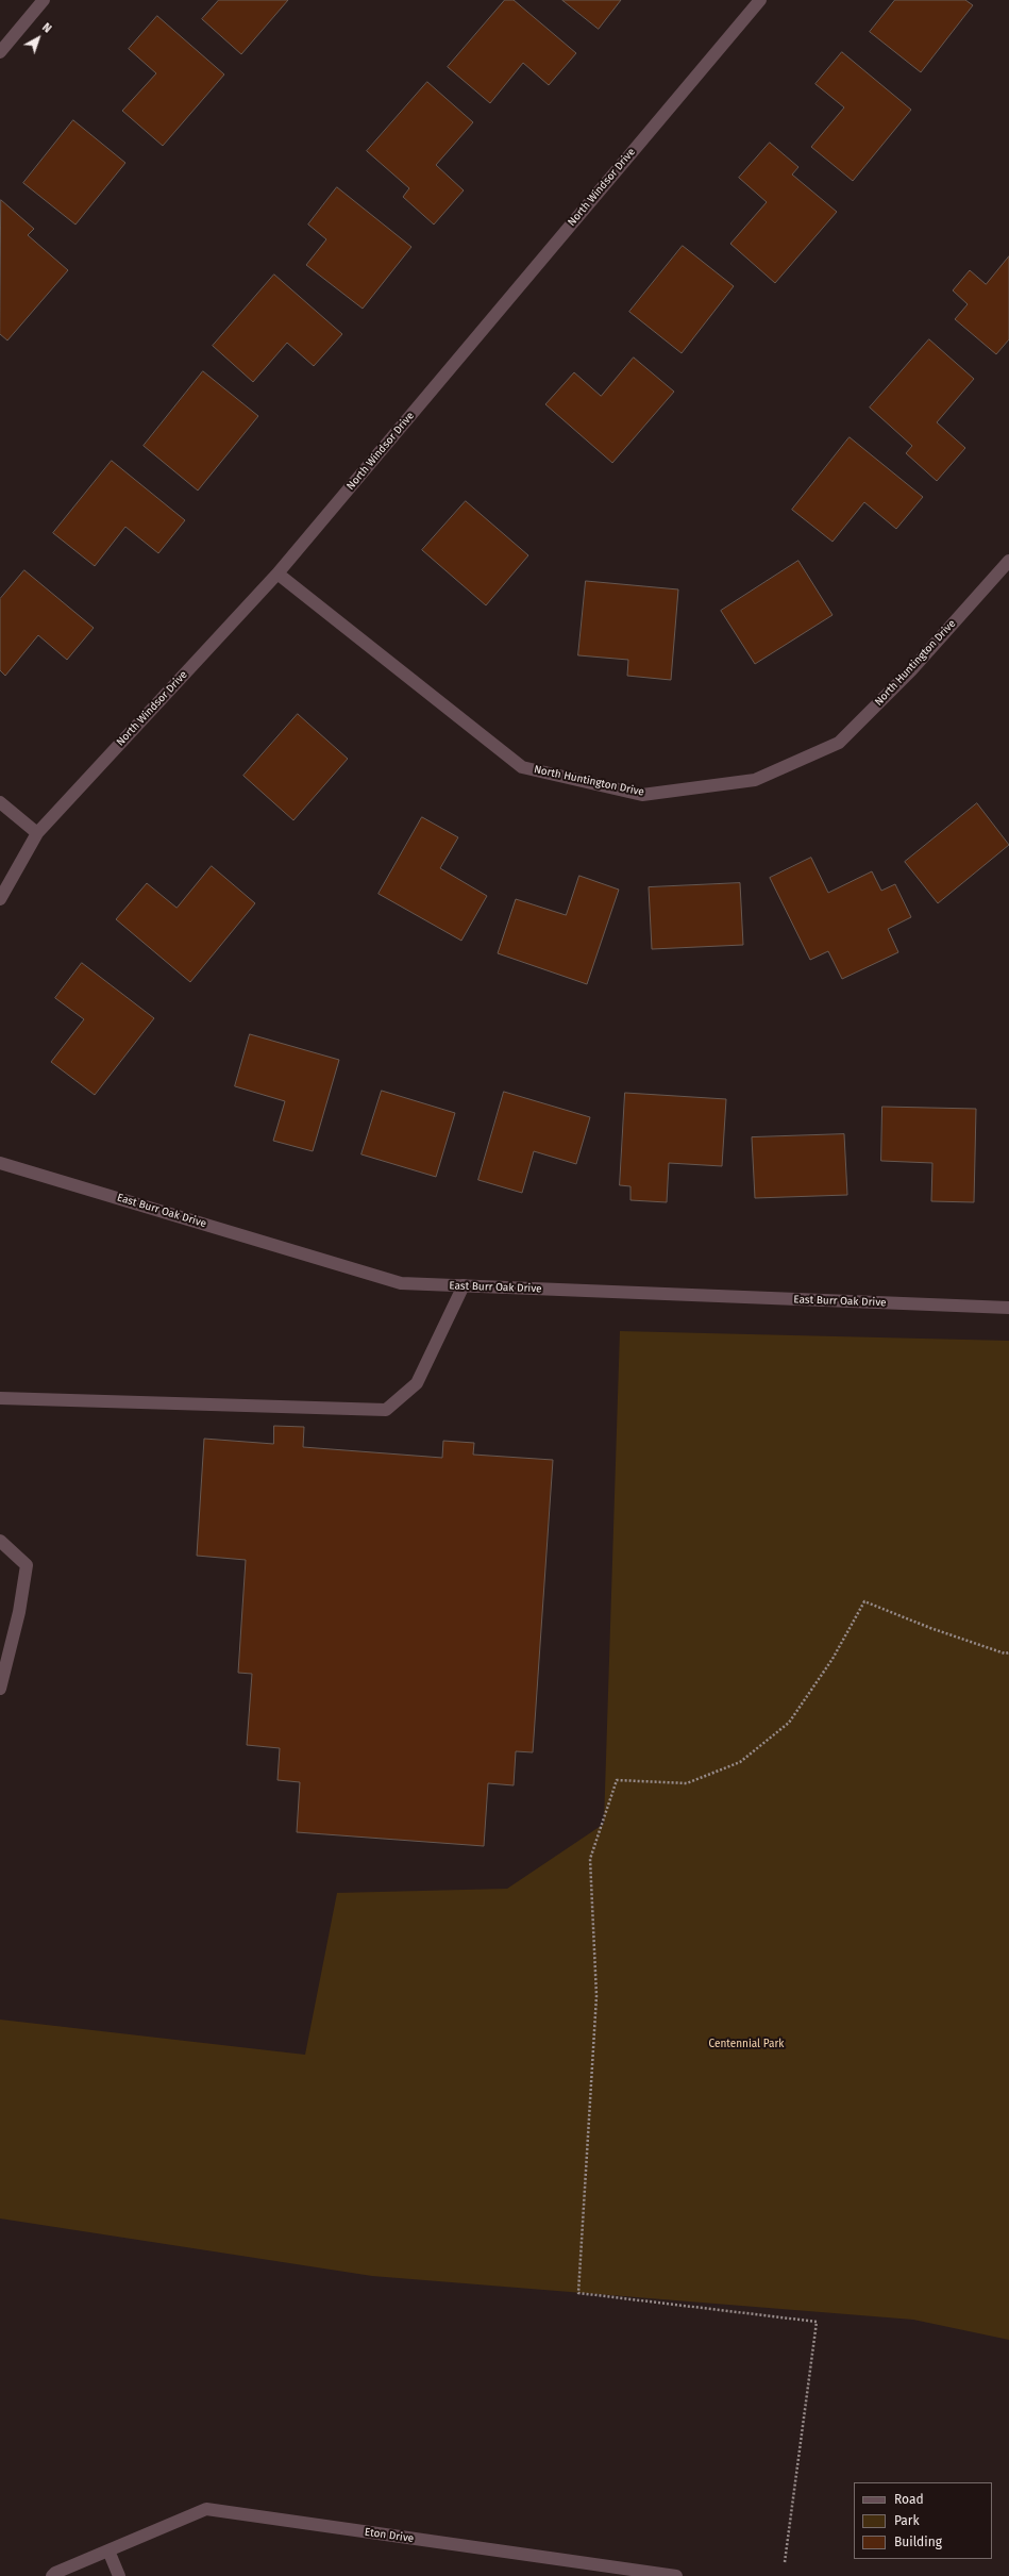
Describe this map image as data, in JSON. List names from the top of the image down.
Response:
{
  "streets": {
    "street": [
      "North Windsor Drive",
      "North Huntington Drive",
      "East Burr Oak Drive",
      "Eton Drive"
    ]
  },
  "crossings": [
    ["North Windsor Drive", "North Huntington Drive"]
  ],
  "parks": ["Centennial Park"],
  "legend": ["Road", "Park", "Building"],
  "north": "top right"
}
